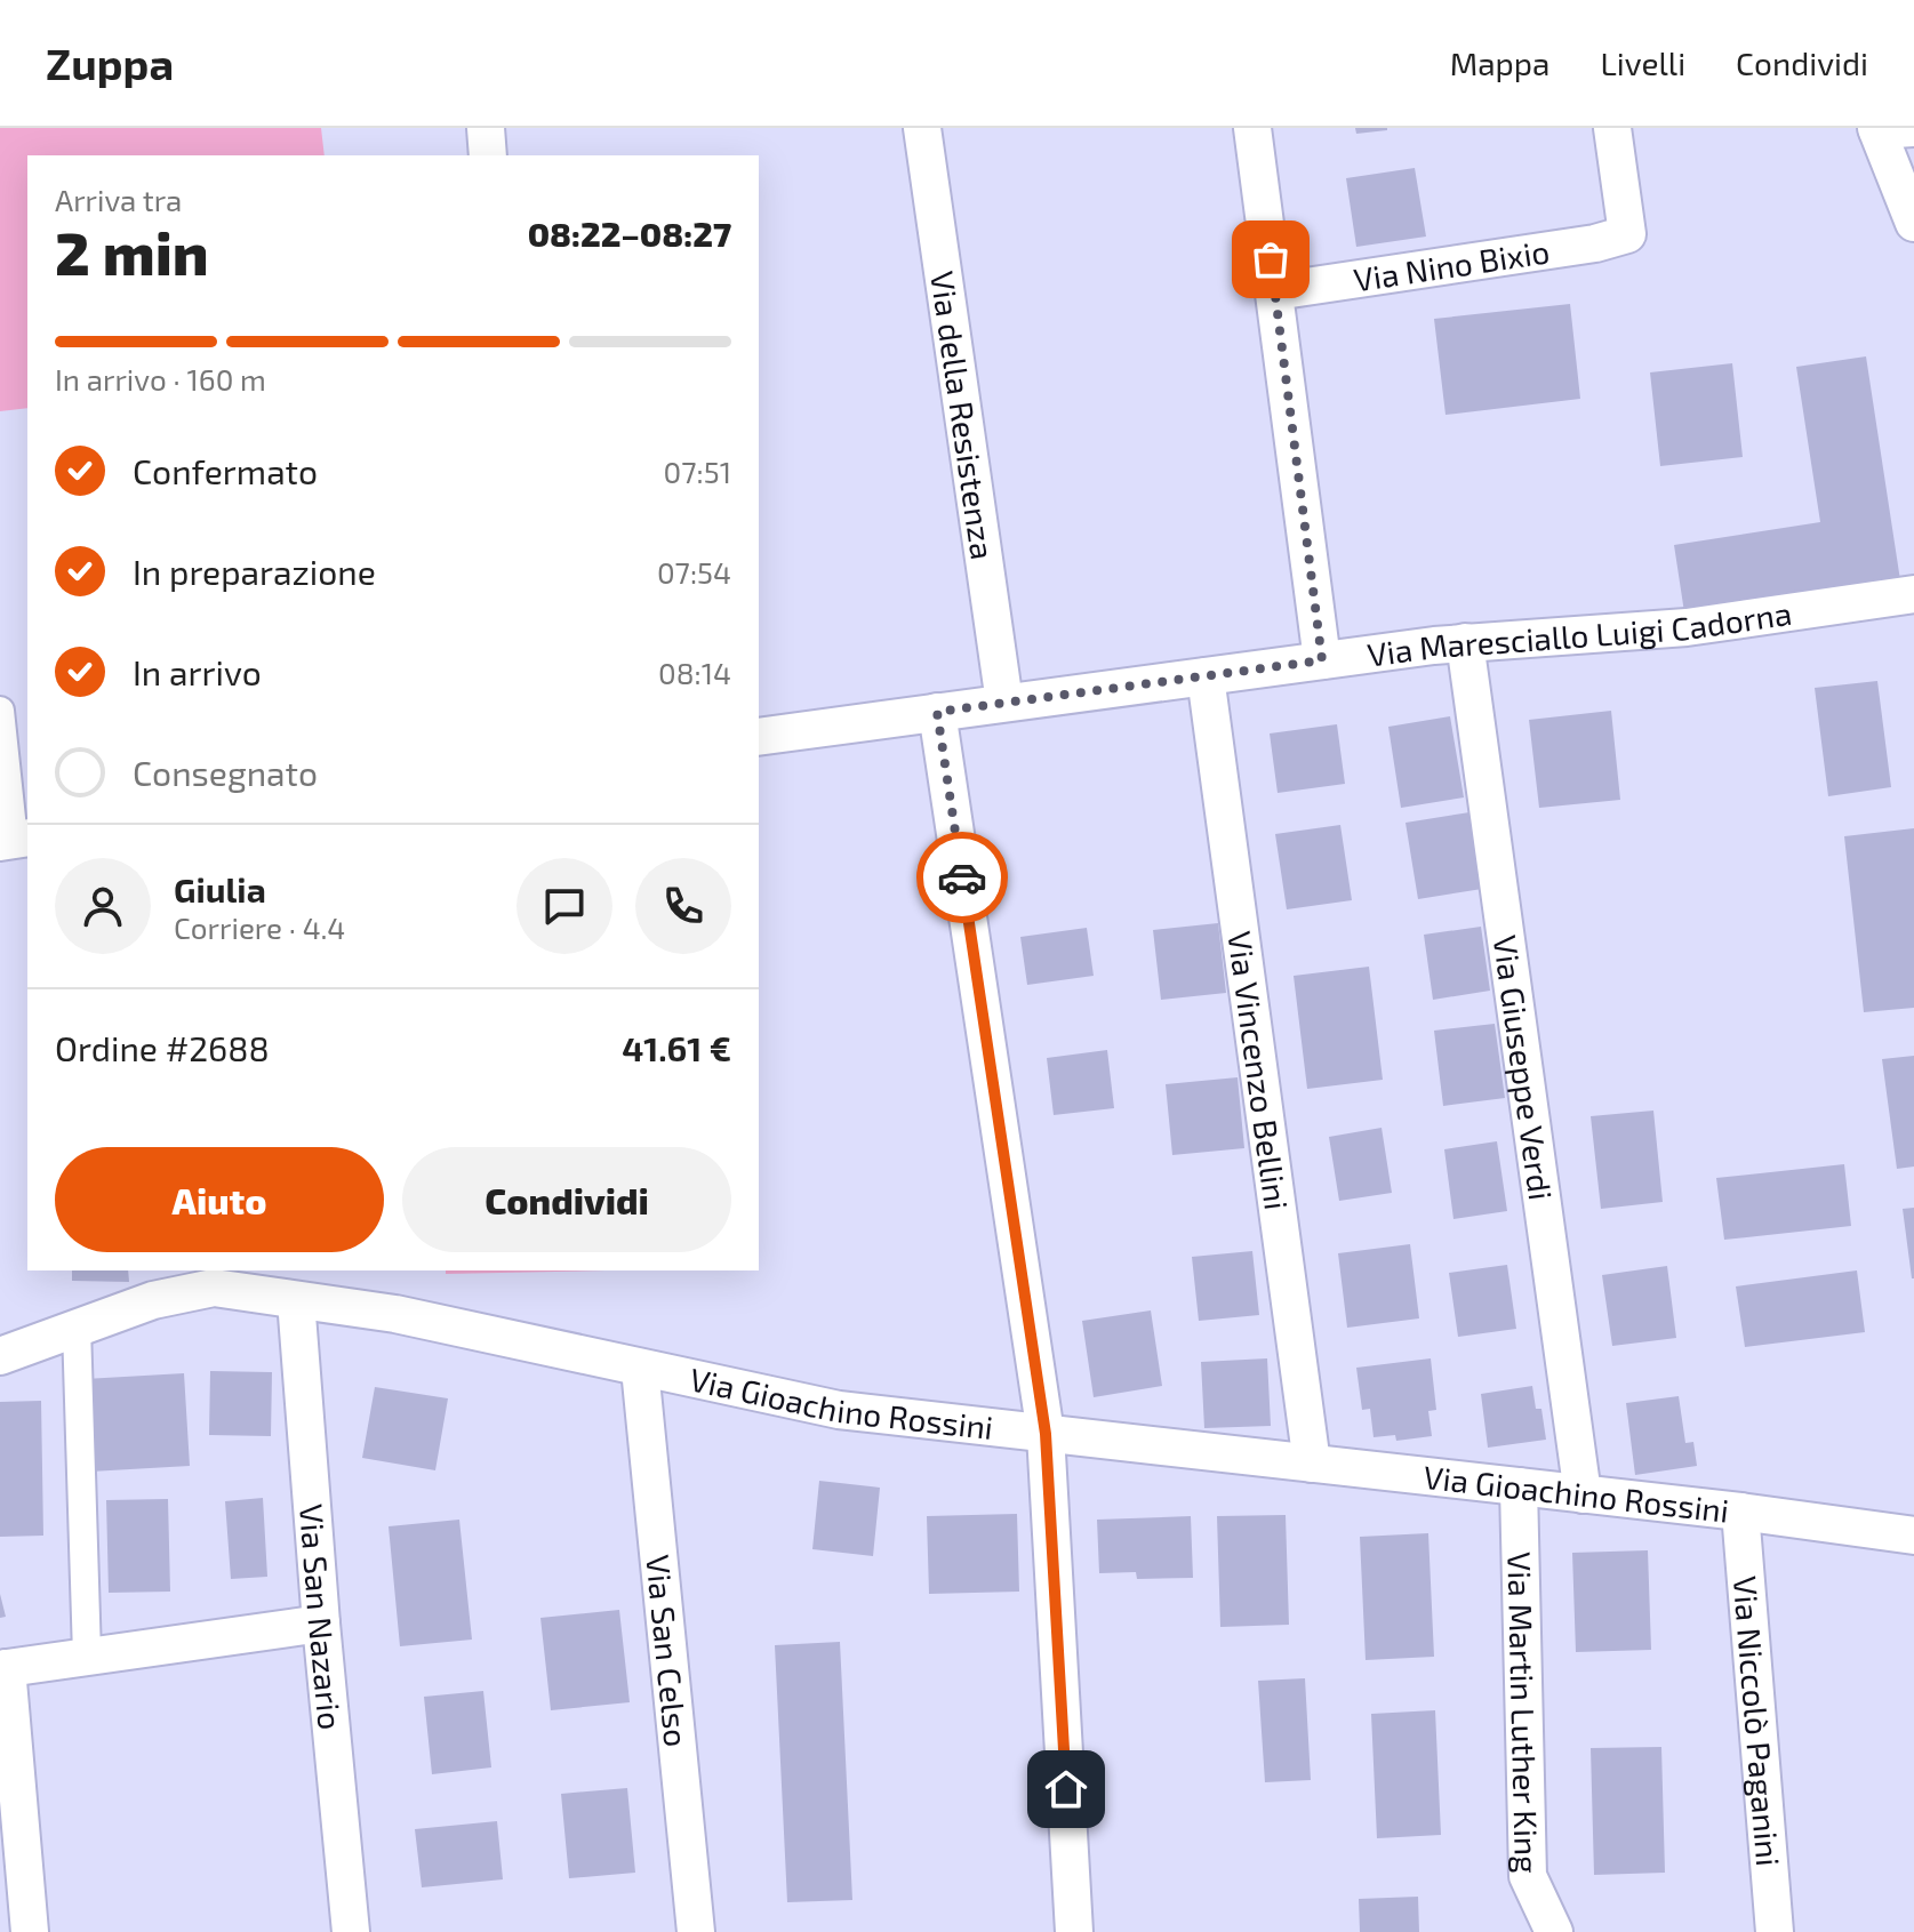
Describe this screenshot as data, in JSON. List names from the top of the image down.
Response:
{
  "streets": {
    "street": [
      "Via Nino Bixio",
      "Via della Resistenza",
      "Via Maresciallo Luigi Cadorna",
      "Via Giuseppe Verdi",
      "Via Vincenzo Bellini",
      "Via Gioachino Rossini",
      "Via San Nazario",
      "Via San Celso",
      "Via Martin Luther King",
      "Via Niccolò Paganini"
    ]
  },
  "crossings": [
    ["Via della Resistenza", "Via Maresciallo Luigi Cadorna"],
    ["Via Maresciallo Luigi Cadorna", "Via Giuseppe Verdi"],
    ["Via Maresciallo Luigi Cadorna", "Via Vincenzo Bellini"],
    ["Via Giuseppe Verdi", "Via Gioachino Rossini"],
    ["Via Vincenzo Bellini", "Via Gioachino Rossini"],
    ["Via Gioachino Rossini", "Via San Nazario"],
    ["Via Gioachino Rossini", "Via San Celso"],
    ["Via Gioachino Rossini", "Via Martin Luther King"],
    ["Via Gioachino Rossini", "Via Niccolò Paganini"]
  ],
  "page": {
    "header": "Zuppa",
    "nav": ["Mappa", "Livelli", "Condividi"],
    "heading": ["2 min", "Arriva tra", "08:22–08:27"],
    "panel": [
      "Giulia",
      "Corriere · 4.4",
      "Ordine #2688",
      "41.61 €"
    ],
    "bar": "In arrivo · 160 m",
    "list": [
      ["Confermato", "07:51"],
      ["In preparazione", "07:54"],
      ["In arrivo", "08:14"],
      "Consegnato"
    ],
    "buttons": ["Aiuto", "Condividi"]
  }
}
